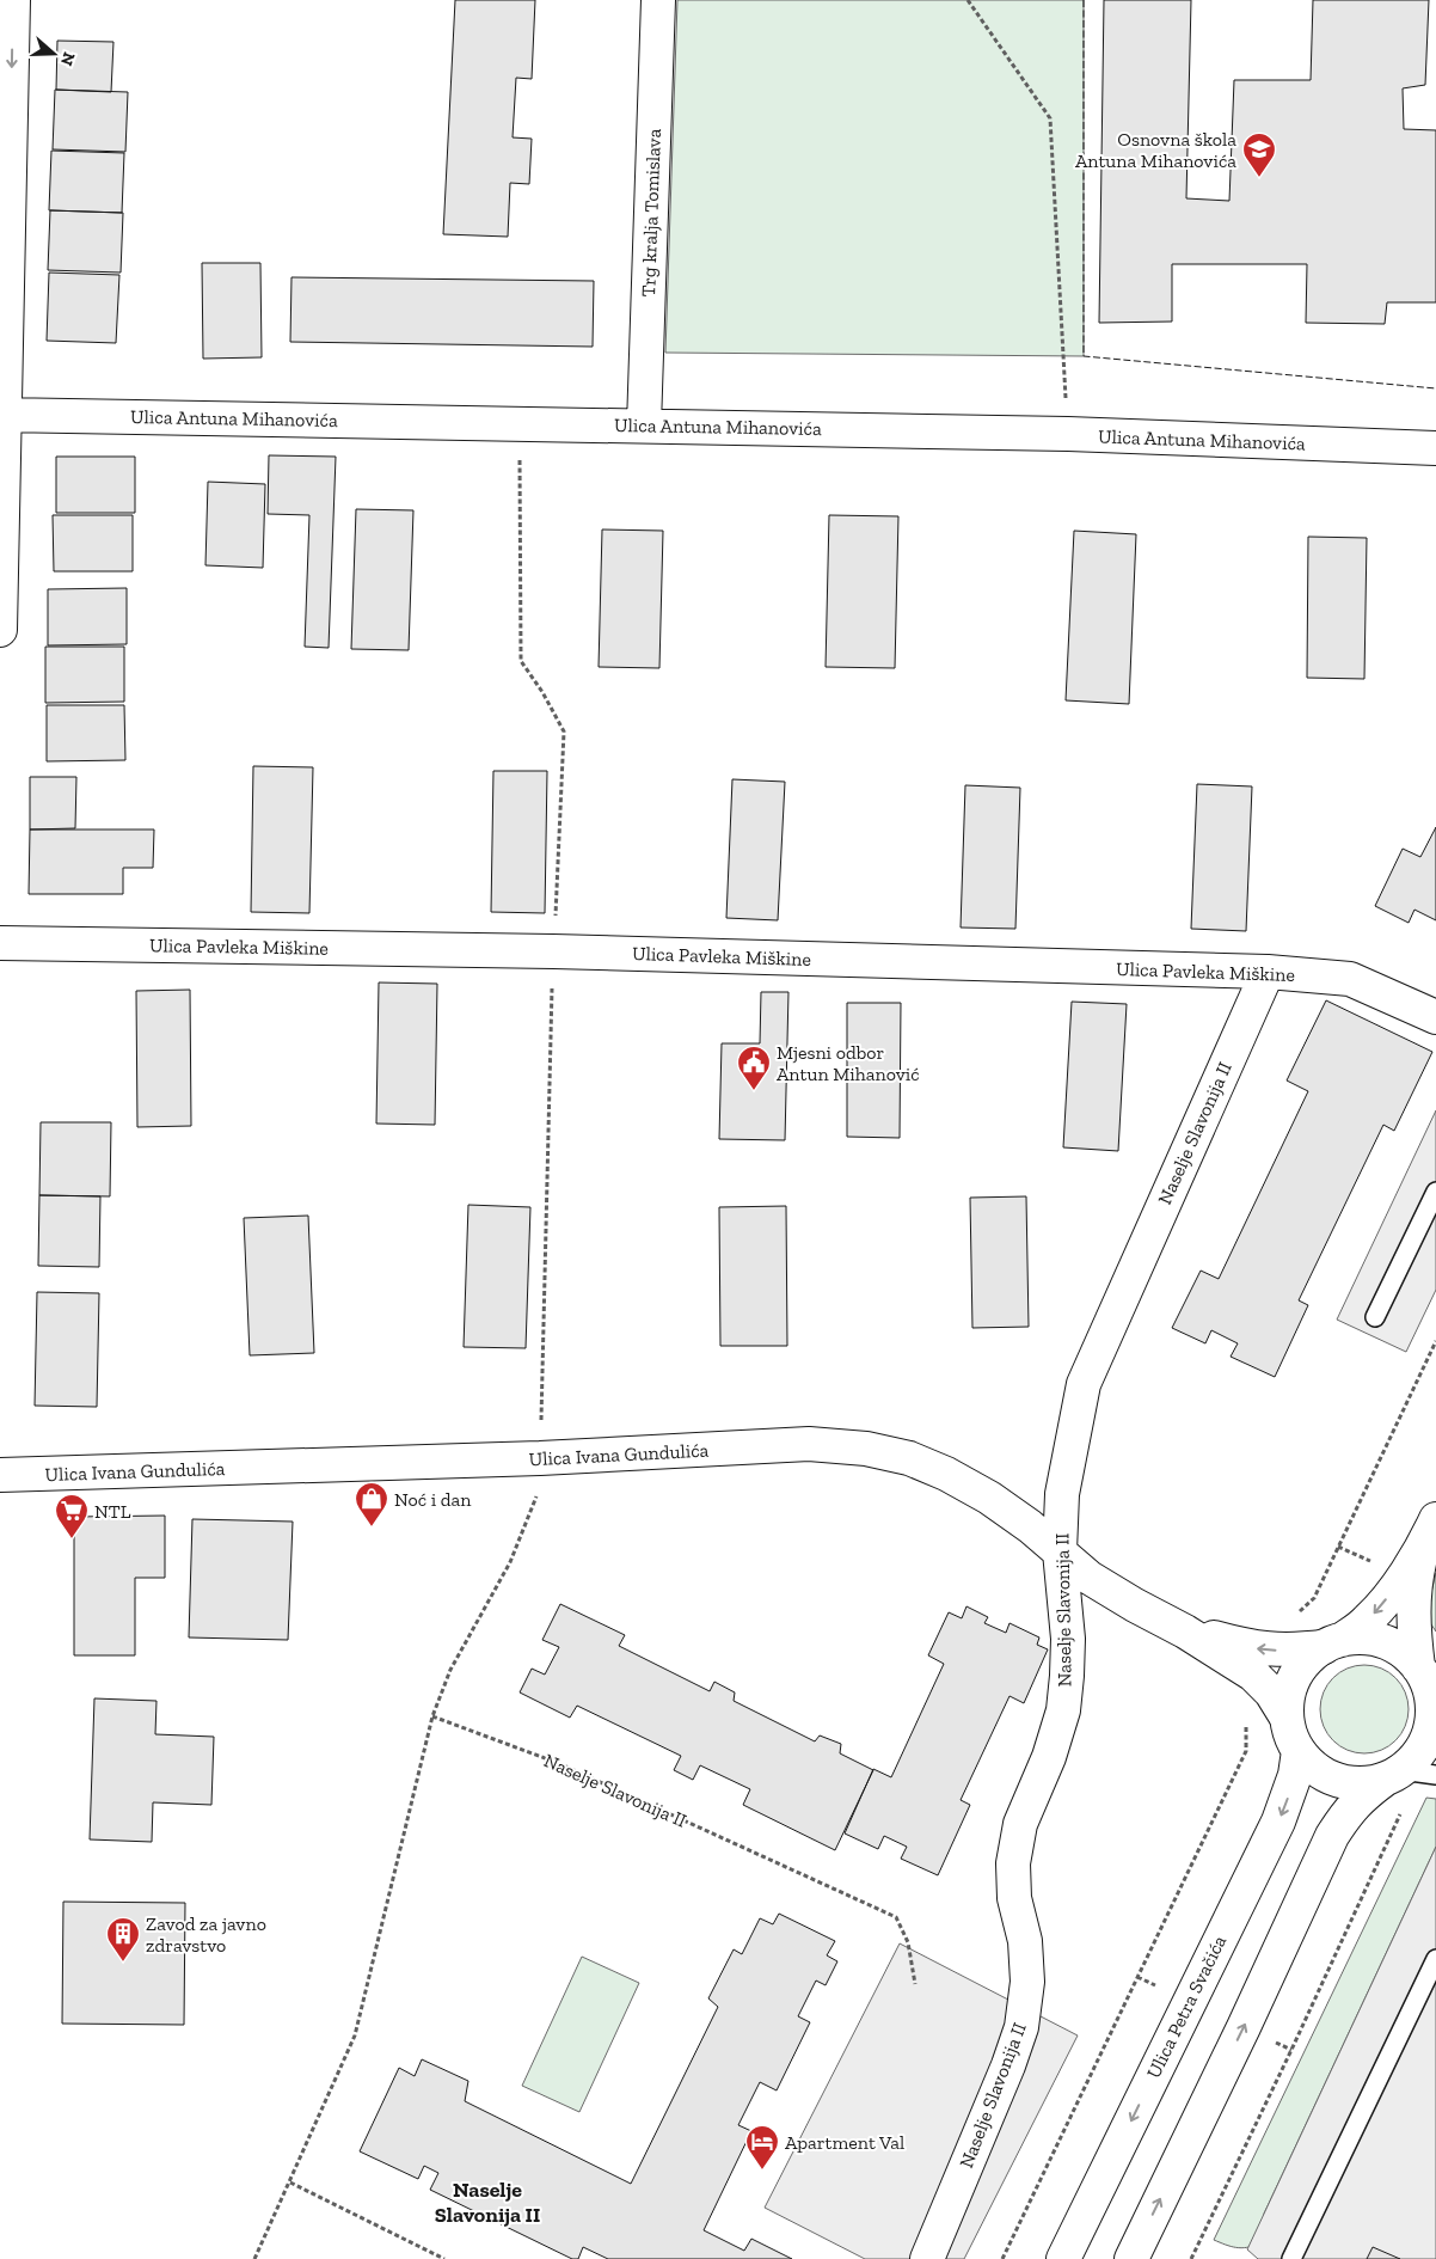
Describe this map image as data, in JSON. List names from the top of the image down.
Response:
{
  "streets": {
    "street": [
      "Trg kralja Tomislava",
      "Ulica Antuna Mihanovića",
      "Ulica Pavleka Miškine",
      "Naselje Slavonija II",
      "Ulica Ivana Gundulića",
      "Ulica Petra Svačića"
    ]
  },
  "crossings": [
    ["Trg kralja Tomislava", "Ulica Antuna Mihanovića"],
    ["Ulica Pavleka Miškine", "Naselje Slavonija II"],
    ["Naselje Slavonija II", "Ulica Ivana Gundulića"]
  ],
  "districts": ["Naselje Slavonija II"],
  "places": {
    "school or university": ["Osnovna škola Antuna Mihanovića"],
    "public building": ["Mjesni odbor Antun Mihanović"],
    "shop": ["Noć i dan"],
    "supermarket": ["NTL"],
    "building": ["Zavod za javno zdravstvo"],
    "hotel": ["Apartment Val"]
  },
  "north": "right"
}
